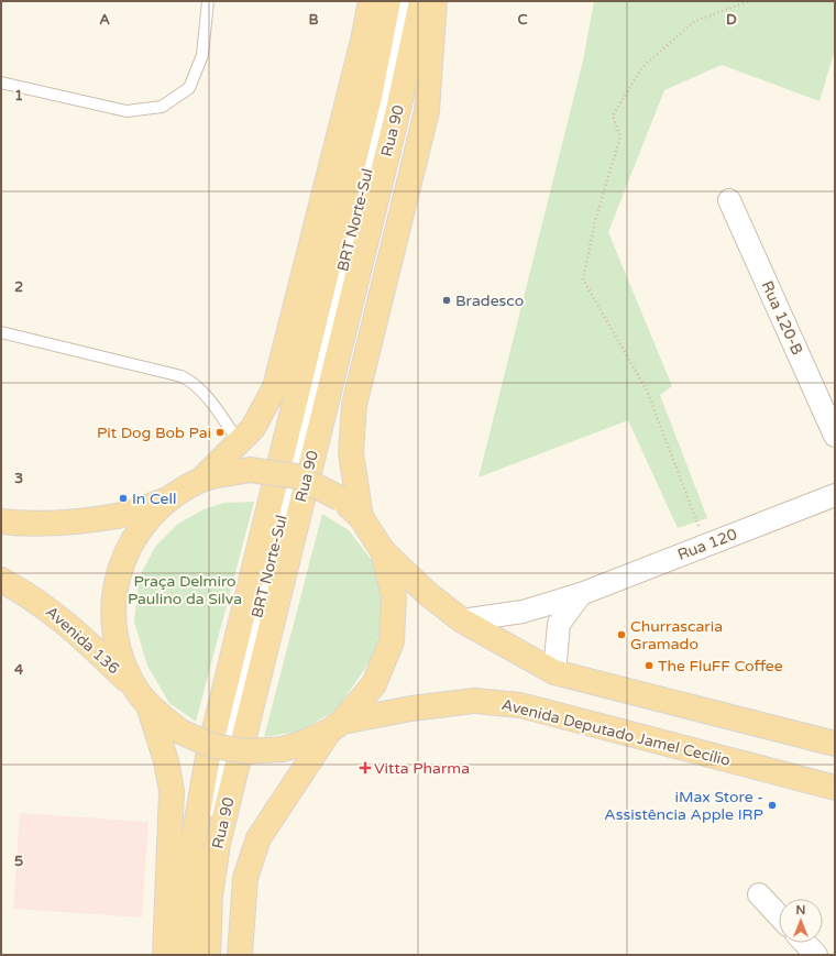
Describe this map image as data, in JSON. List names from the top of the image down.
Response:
{
  "streets": {
    "main road": ["Rua 90", "Avenida 136", "Avenida Deputado Jamel Cecílio"],
    "street": ["Rua 120-B", "Rua 120"],
    "lane": ["BRT Norte-Sul"]
  },
  "parks": ["Praça Delmiro Paulino da Silva"],
  "places": {
    "other": [
      "Bradesco",
      "Pit Dog Bob Pai",
      "In Cell",
      "Churrascaria Gramado",
      "The FluFF Coffee",
      "iMax Store - Assistência Apple IRP"
    ],
    "health": ["Vitta Pharma"]
  },
  "north": "top",
  "grid": {
    "columns": [
      "A",
      "B",
      "C",
      "D"
    ],
    "rows": [
      "1",
      "2",
      "3",
      "4",
      "5"
    ]
  }
}
